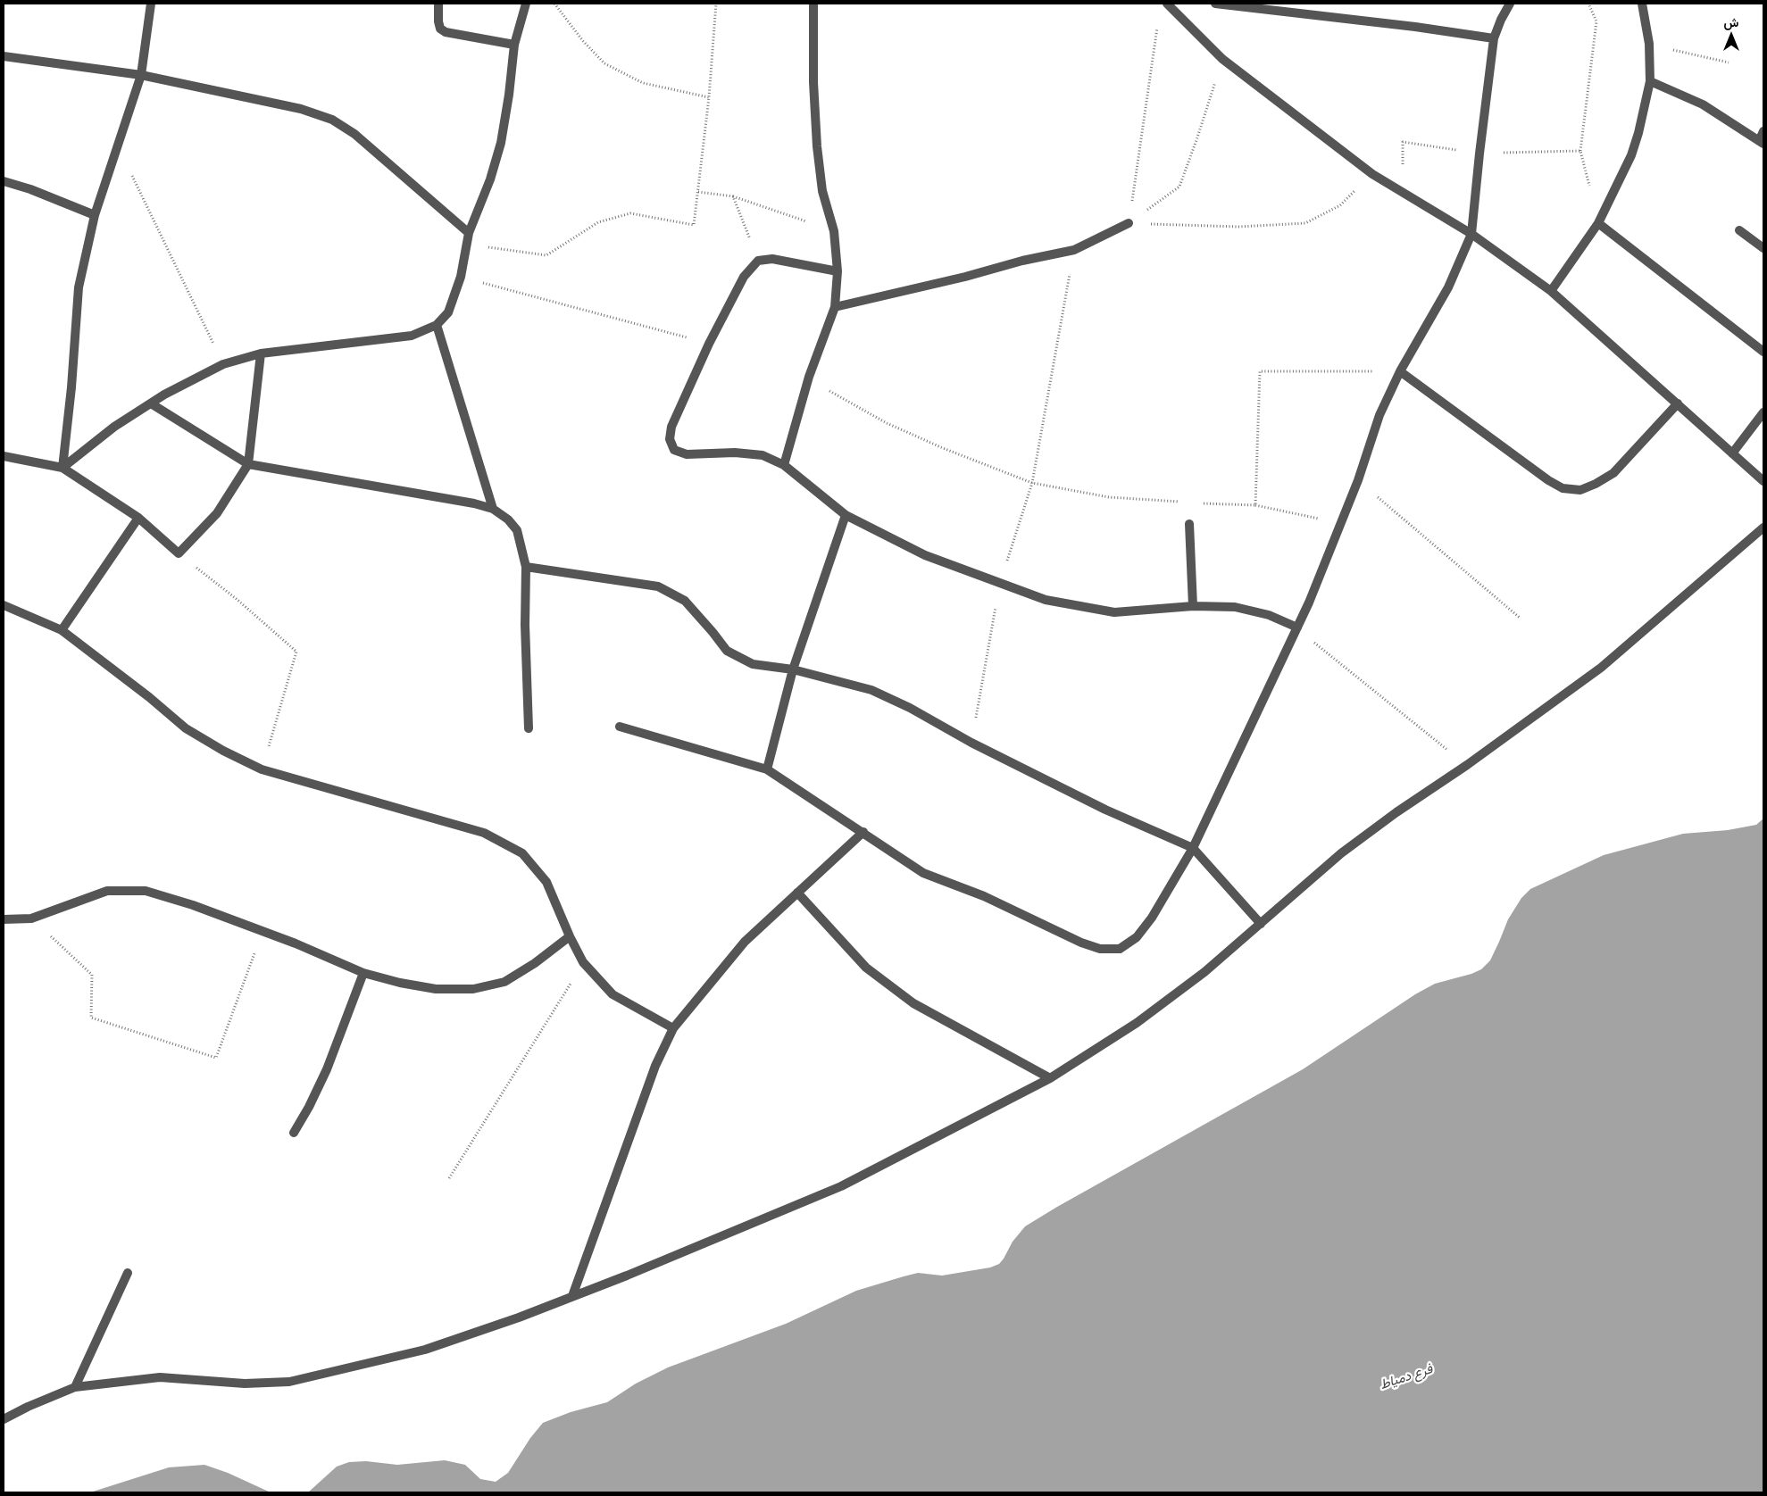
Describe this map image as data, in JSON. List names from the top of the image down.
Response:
{
  "water": ["فرع دمياط"],
  "north": "top"
}
